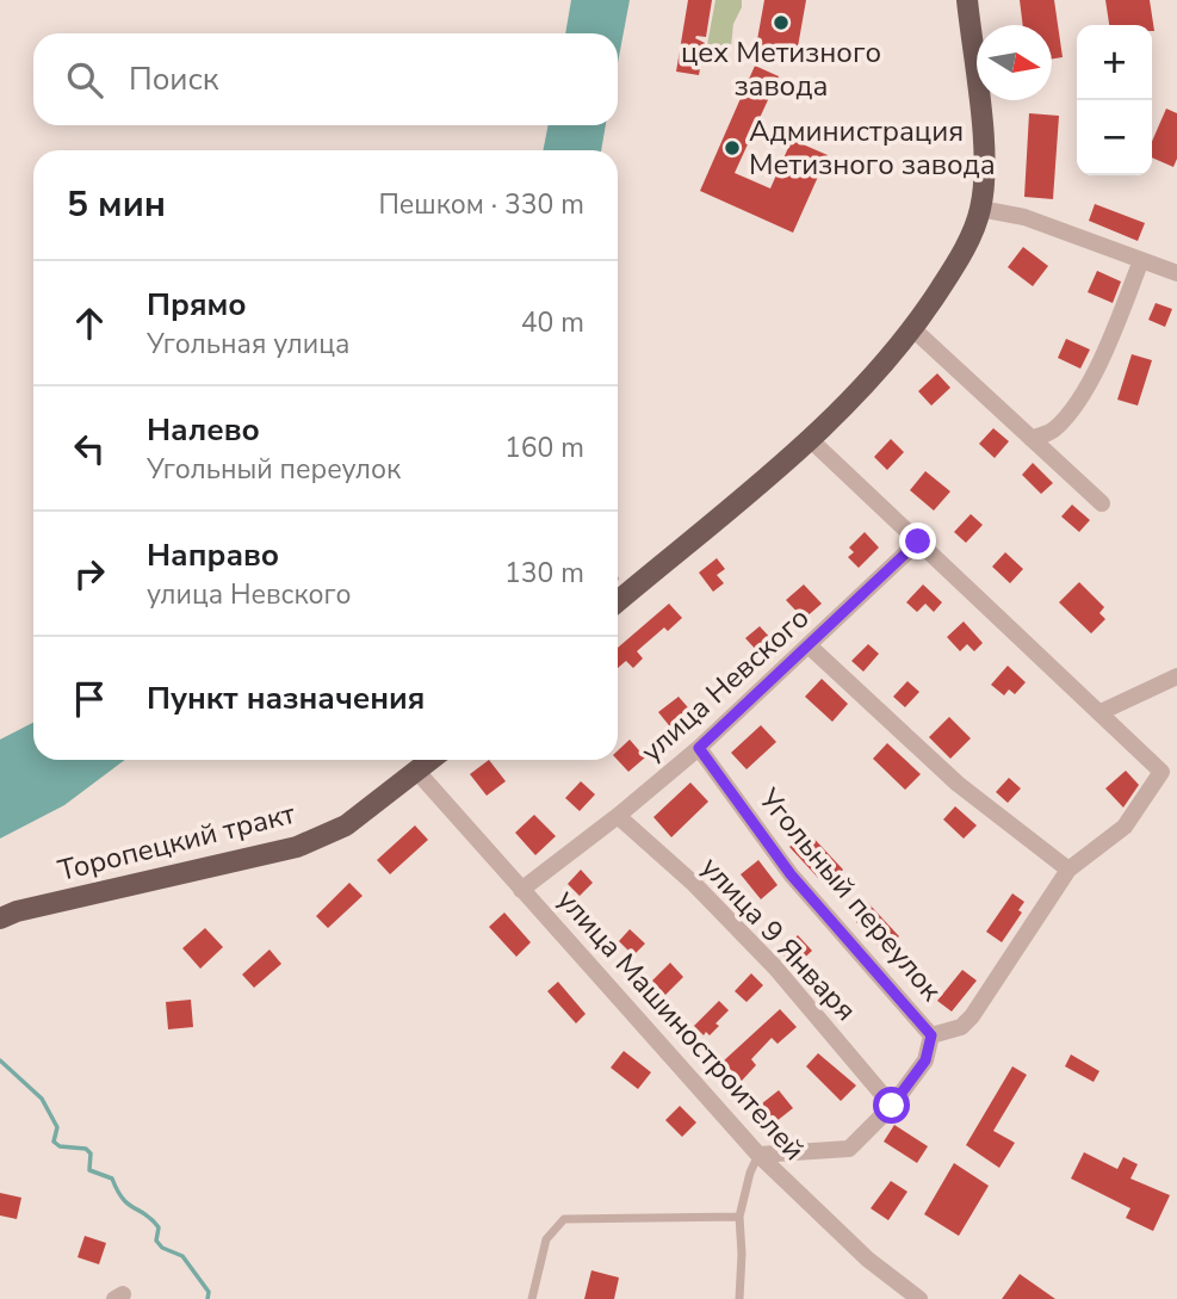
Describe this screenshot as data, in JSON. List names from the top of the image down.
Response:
{
  "streets": {
    "main road": ["Торопецкий тракт"],
    "street": [
      "улица Невского",
      "Угольный переулок",
      "улица 9 Января",
      "улица Машиностроителей"
    ]
  },
  "crossings": [
    ["улица Невского", "Угольный переулок"],
    ["улица Невского", "улица 9 Января"],
    ["улица Невского", "улица Машиностроителей"],
    ["Торопецкий тракт", "улица Машиностроителей"]
  ],
  "places": ["цех Метизного завода", "Администрация Метизного завода"],
  "north": "right",
  "page": {
    "map_buttons": ["+", "−"],
    "search": "Поиск",
    "heading": ["5 мин", "Пешком · 330 m"],
    "list": [
      ["Прямо", "Угольная улица", "40 m"],
      ["Налево", "Угольный переулок", "160 m"],
      ["Направо", "улица Невского", "130 m"],
      "Пункт назначения"
    ]
  }
}
